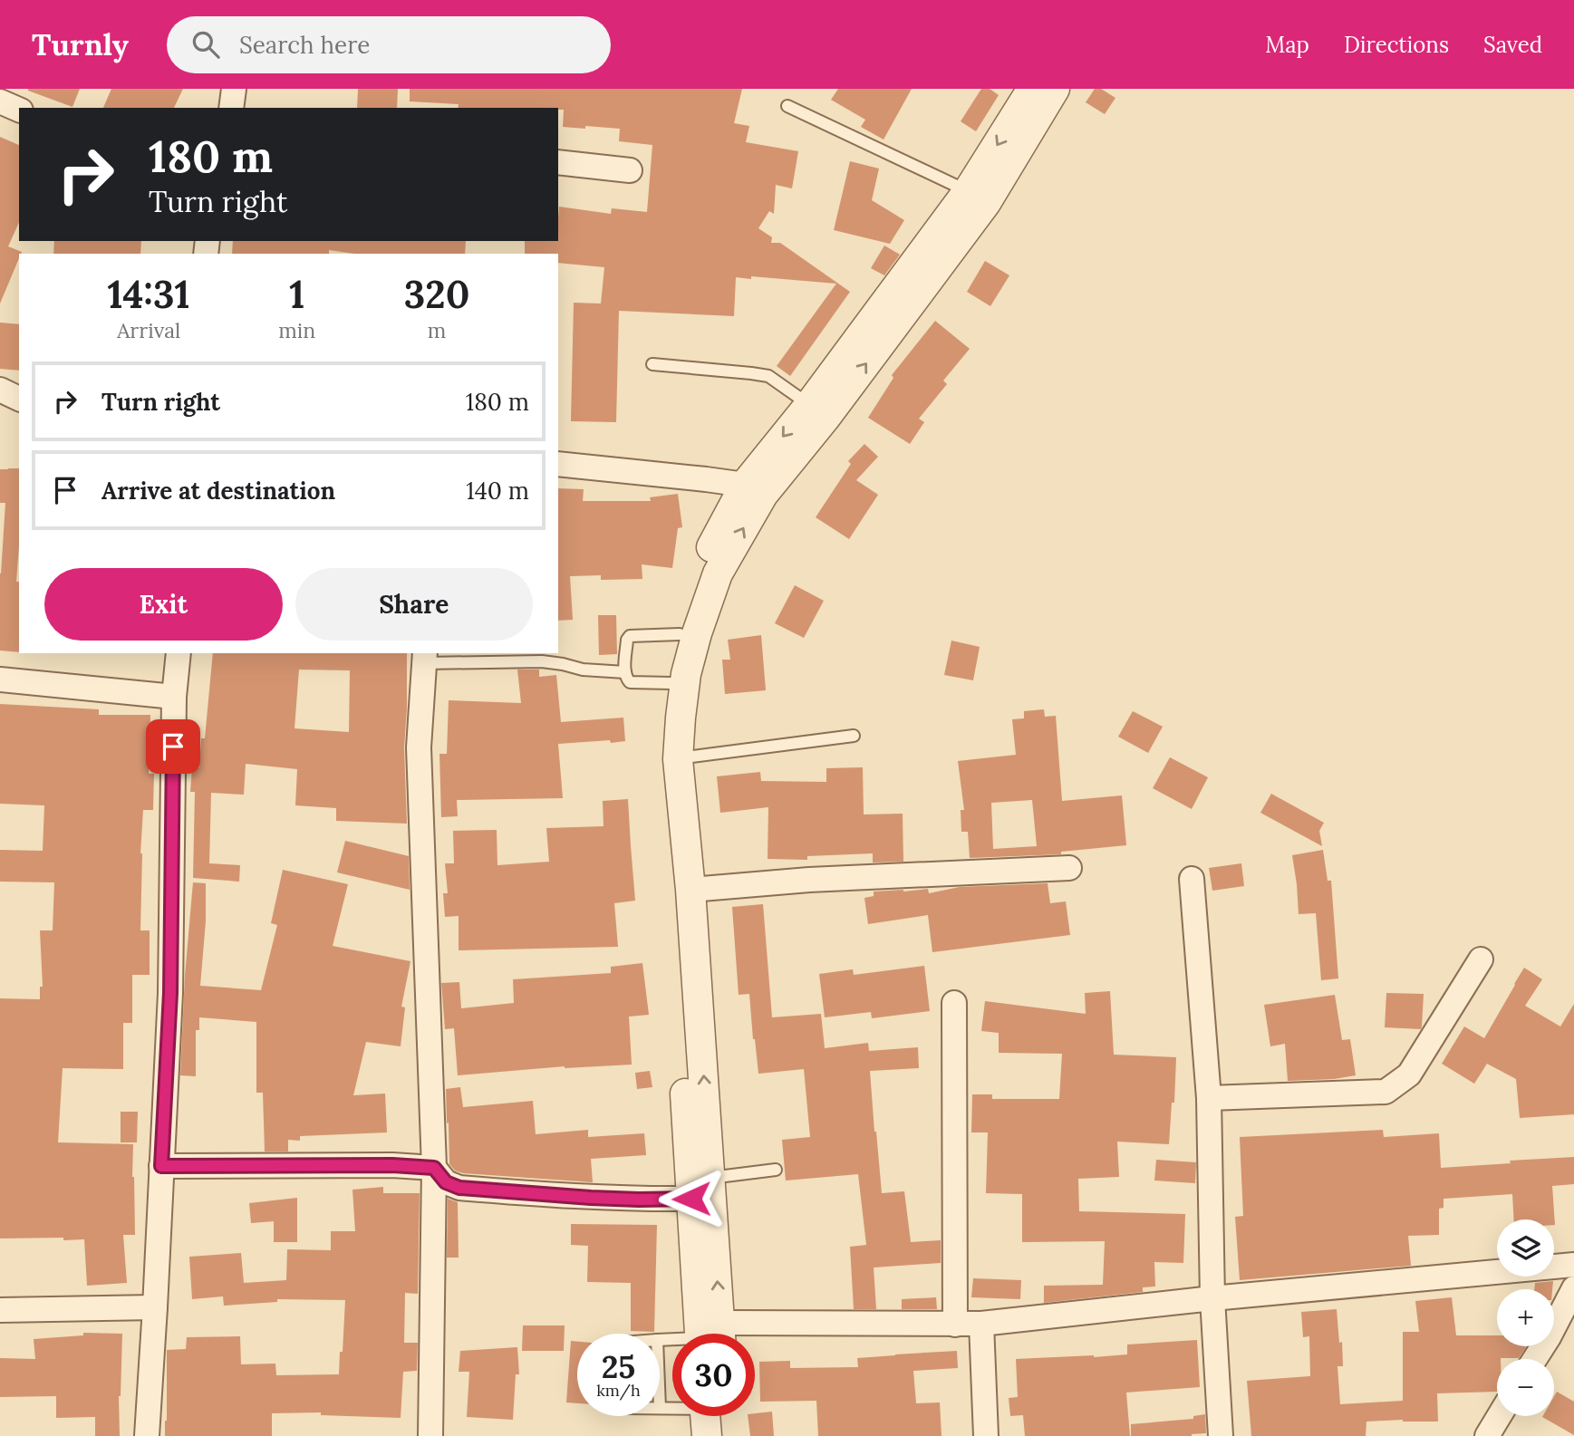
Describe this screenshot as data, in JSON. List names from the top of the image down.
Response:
{
  "page": {
    "header": "Turnly",
    "search": "Search here",
    "nav": ["Map", "Directions", "Saved"],
    "turn": ["180 m", "Turn right"],
    "eta": [
      "14:31",
      "Arrival",
      "1",
      "min",
      "320",
      "m"
    ],
    "list": [
      {
        "name": "Turn right",
        "value": "180 m"
      },
      {
        "name": "Arrive at destination",
        "value": "140 m"
      }
    ],
    "buttons": ["Exit", "Share"],
    "map_buttons": ["+", "−"],
    "speed": "25 km/h",
    "limit": "30"
  }
}
